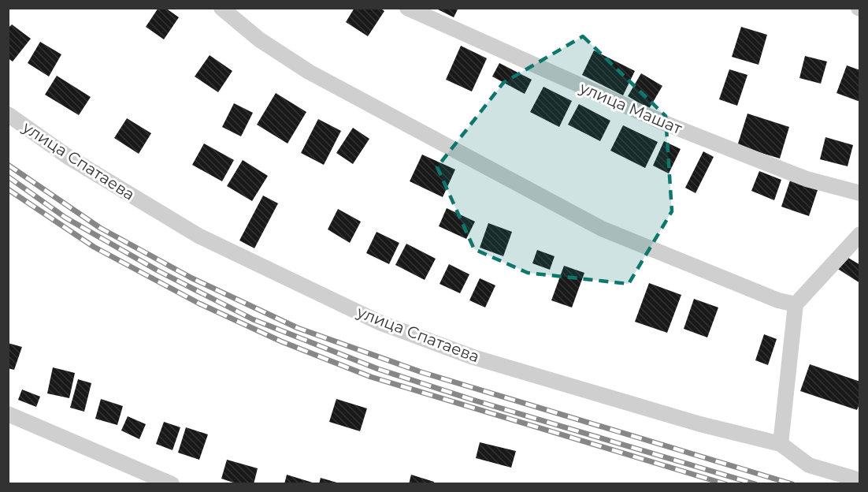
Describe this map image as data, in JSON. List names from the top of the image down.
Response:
{
  "streets": {
    "street": ["улица Машат", "улица Спатаева"]
  }
}
